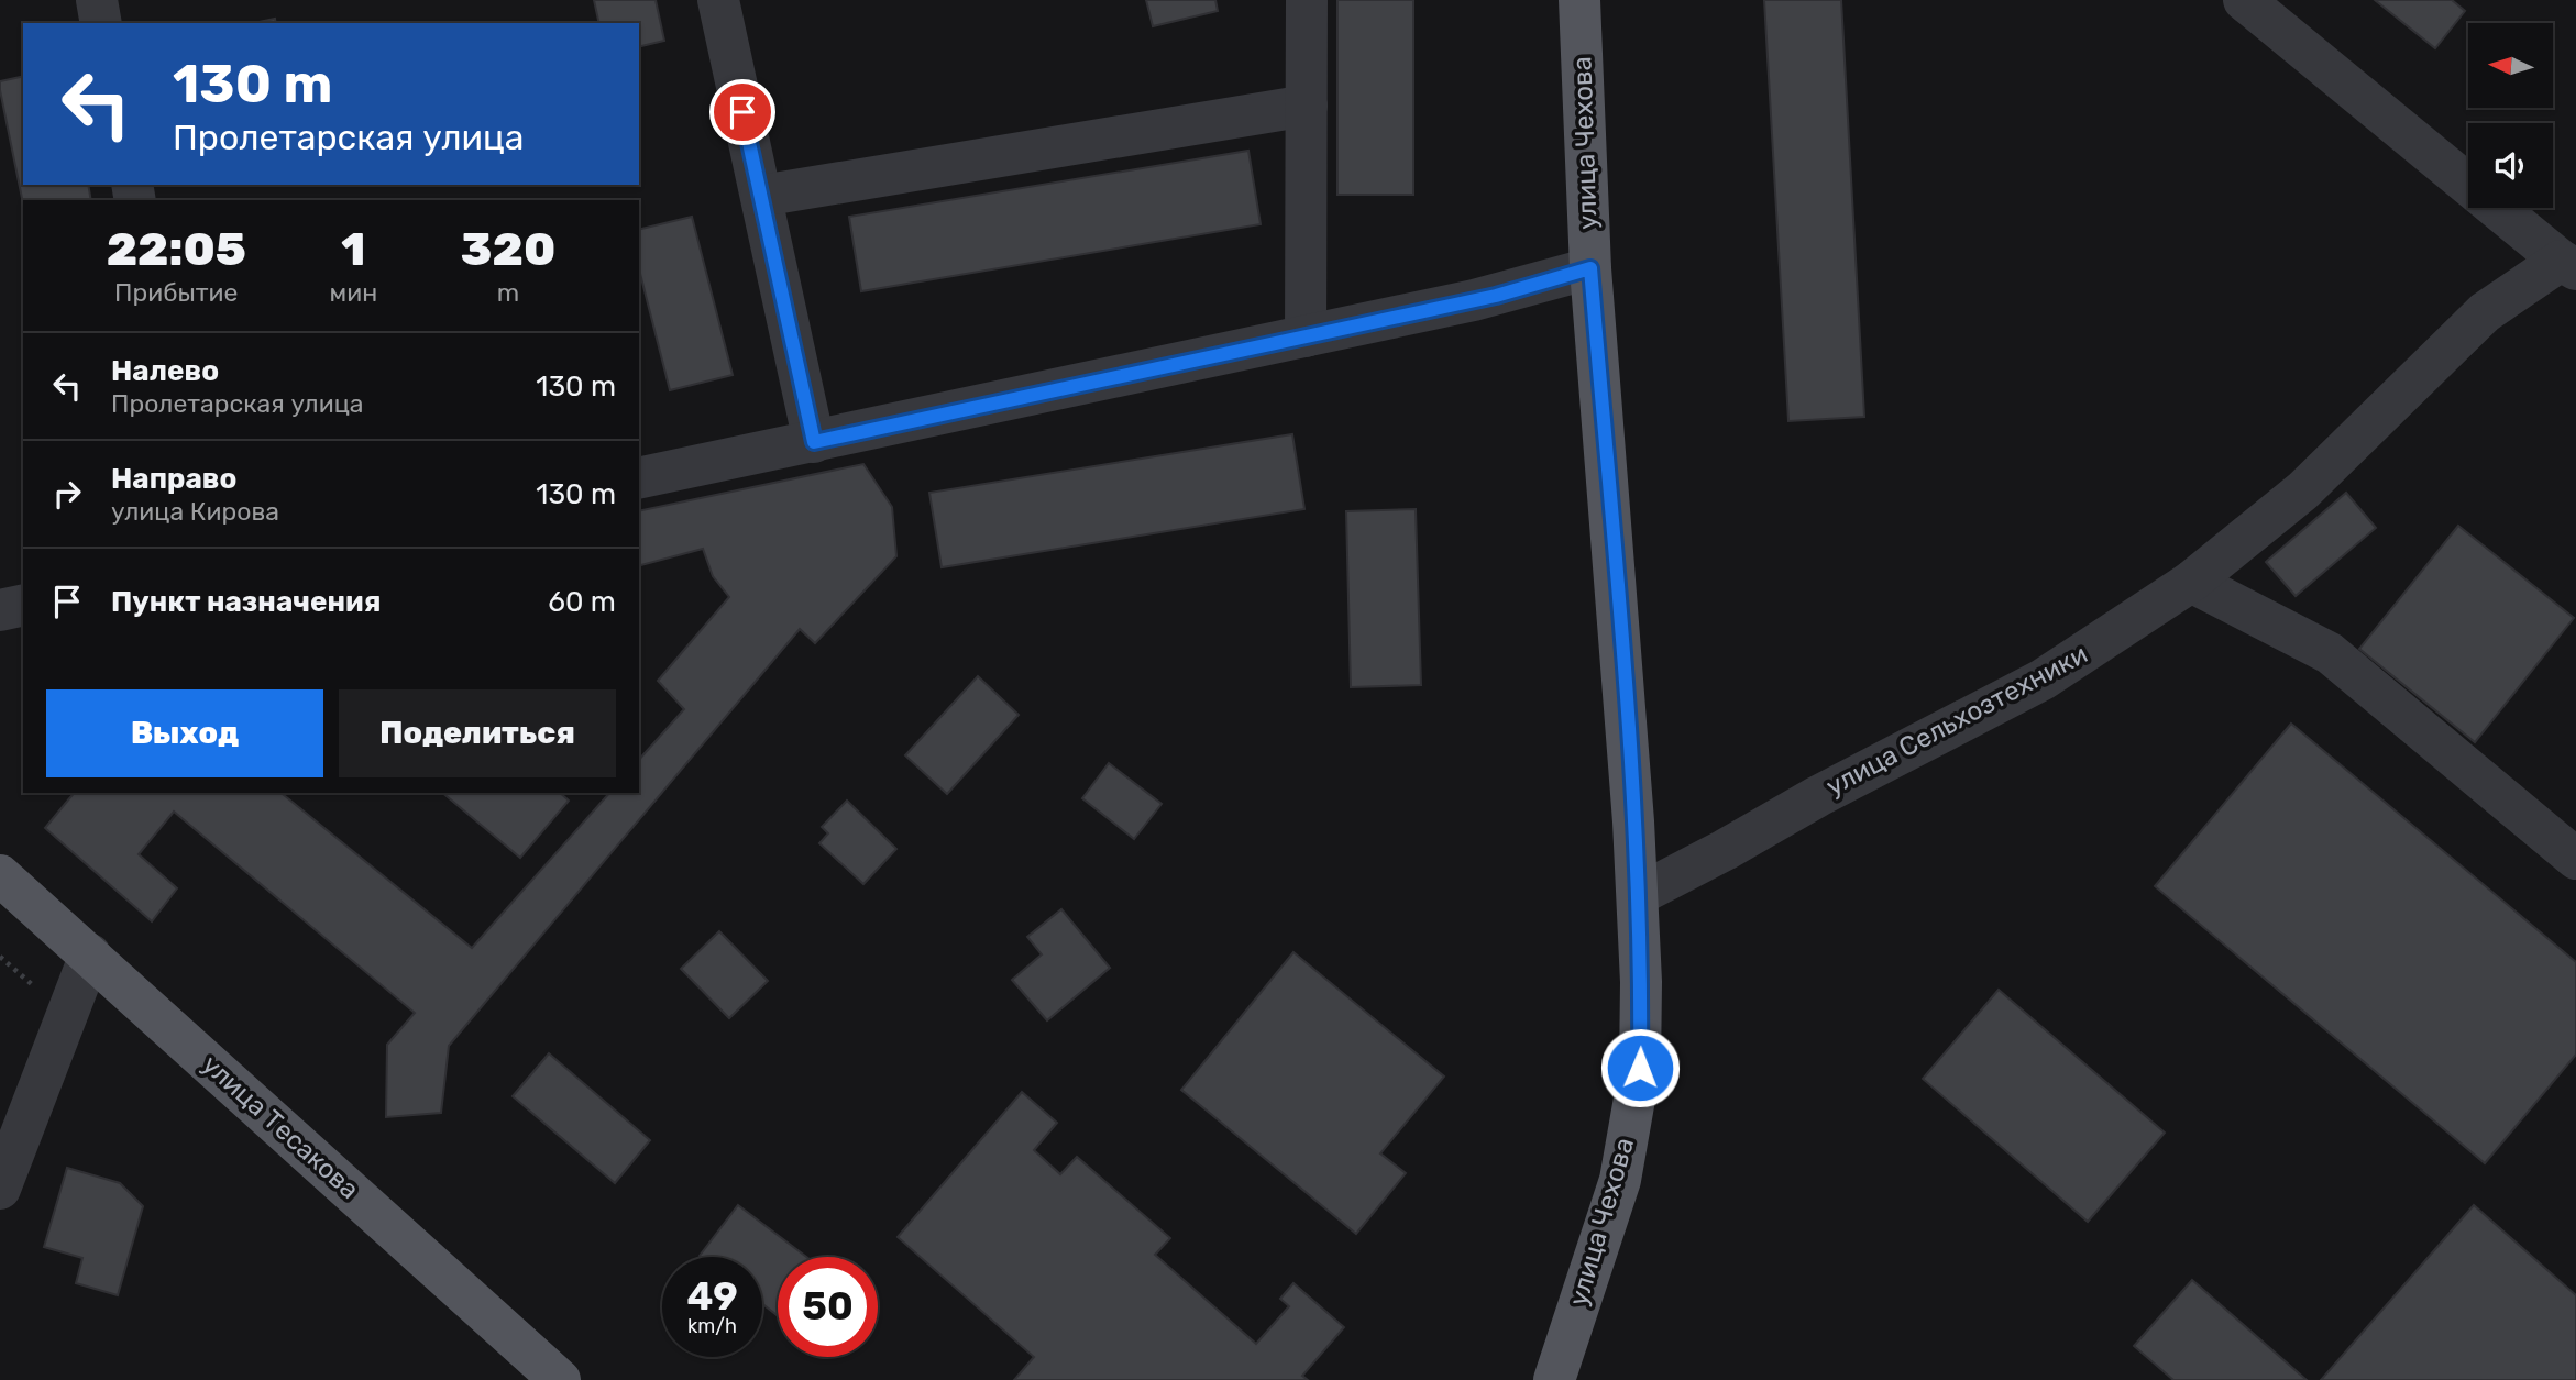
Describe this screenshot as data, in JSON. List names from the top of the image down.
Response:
{
  "streets": {
    "main road": ["улица Чехова", "улица Тесакова"],
    "street": ["улица Сельхозтехники"]
  },
  "crossings": [
    ["улица Чехова", "улица Сельхозтехники"]
  ],
  "north": "left",
  "page": {
    "turn": ["130 m", "Пролетарская улица"],
    "eta": [
      "22:05",
      "Прибытие",
      "1",
      "мин",
      "320",
      "m"
    ],
    "list": [
      {
        "name": "Налево",
        "note": "Пролетарская улица",
        "value": "130 m"
      },
      {
        "name": "Направо",
        "note": "улица Кирова",
        "value": "130 m"
      },
      {
        "name": "Пункт назначения",
        "value": "60 m"
      }
    ],
    "buttons": ["Выход", "Поделиться"],
    "speed": "49 km/h",
    "limit": "50"
  }
}
